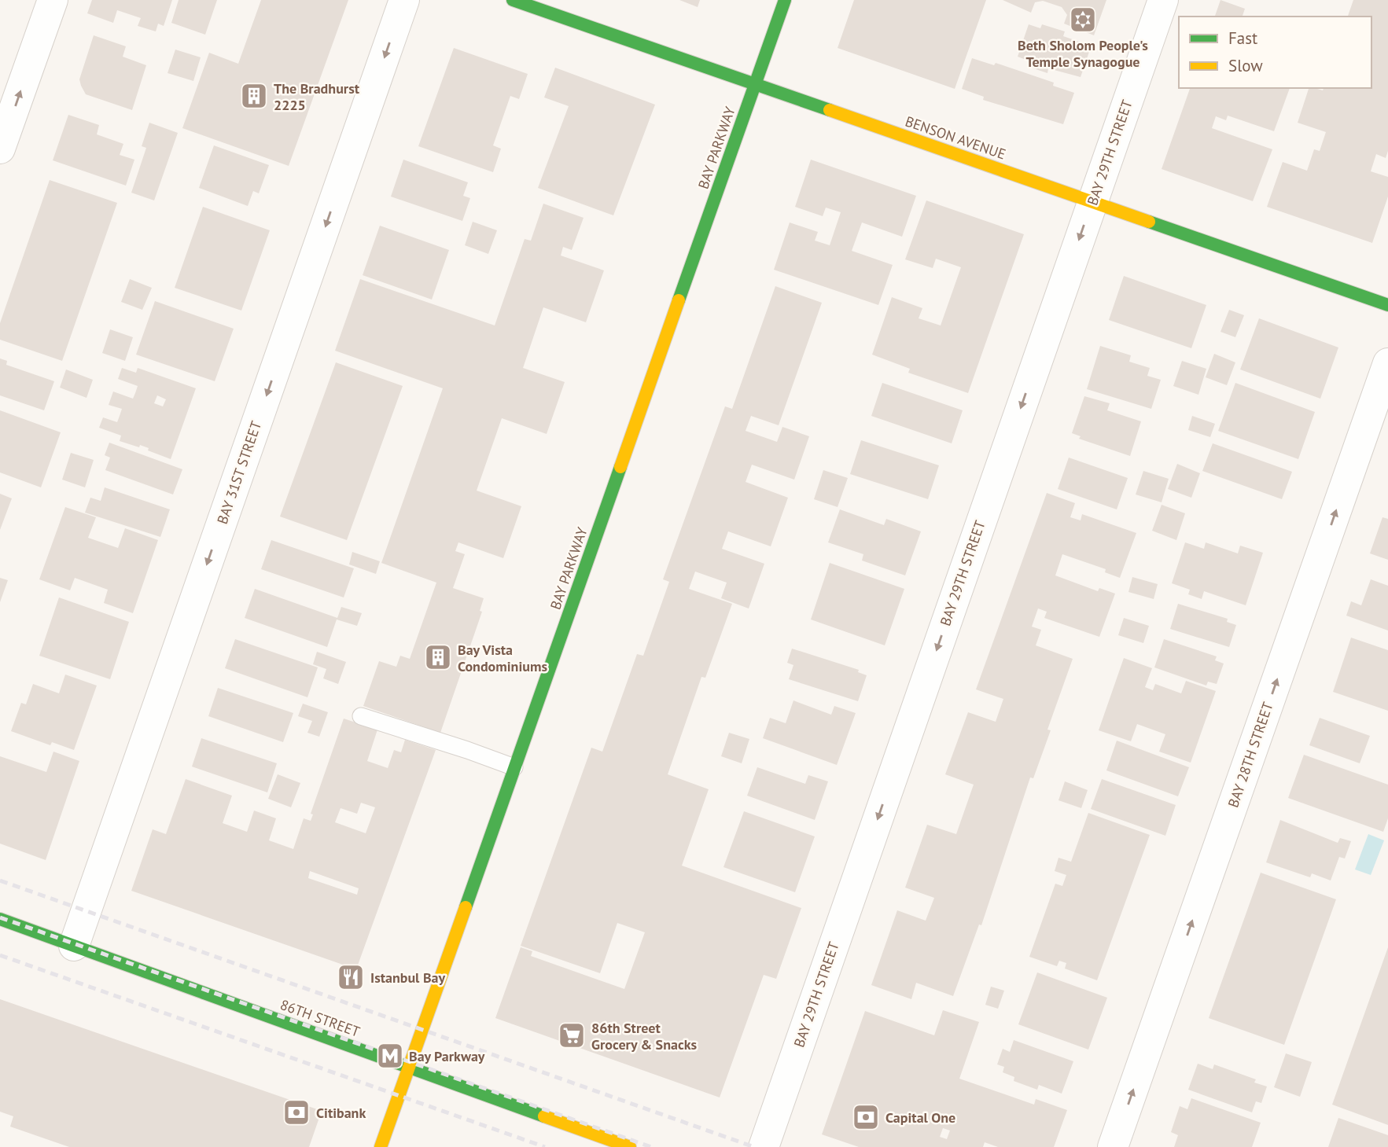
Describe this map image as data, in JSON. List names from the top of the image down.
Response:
{
  "streets": {
    "main road": ["BENSON AVENUE", "BAY PARKWAY", "86TH STREET"],
    "street": ["BAY 29TH STREET", "BAY 31ST STREET", "BAY 28TH STREET"]
  },
  "crossings": [
    ["BENSON AVENUE", "BAY PARKWAY"],
    ["BENSON AVENUE", "BAY 29TH STREET"],
    ["BAY PARKWAY", "86TH STREET"],
    ["BAY 31ST STREET", "86TH STREET"]
  ],
  "one_way": ["BAY 29TH STREET", "BAY 31ST STREET", "BAY 28TH STREET"],
  "places": {
    "synagogue": ["Beth Sholom People's Temple Synagogue"],
    "building": ["The Bradhurst 2225", "Bay Vista Condominiums"],
    "restaurant": ["Istanbul Bay"],
    "supermarket": ["86th Street Grocery & Snacks"],
    "metro station": ["Bay Parkway"],
    "bank": ["Citibank", "Capital One"]
  },
  "legend": ["Fast", "Slow"]
}
